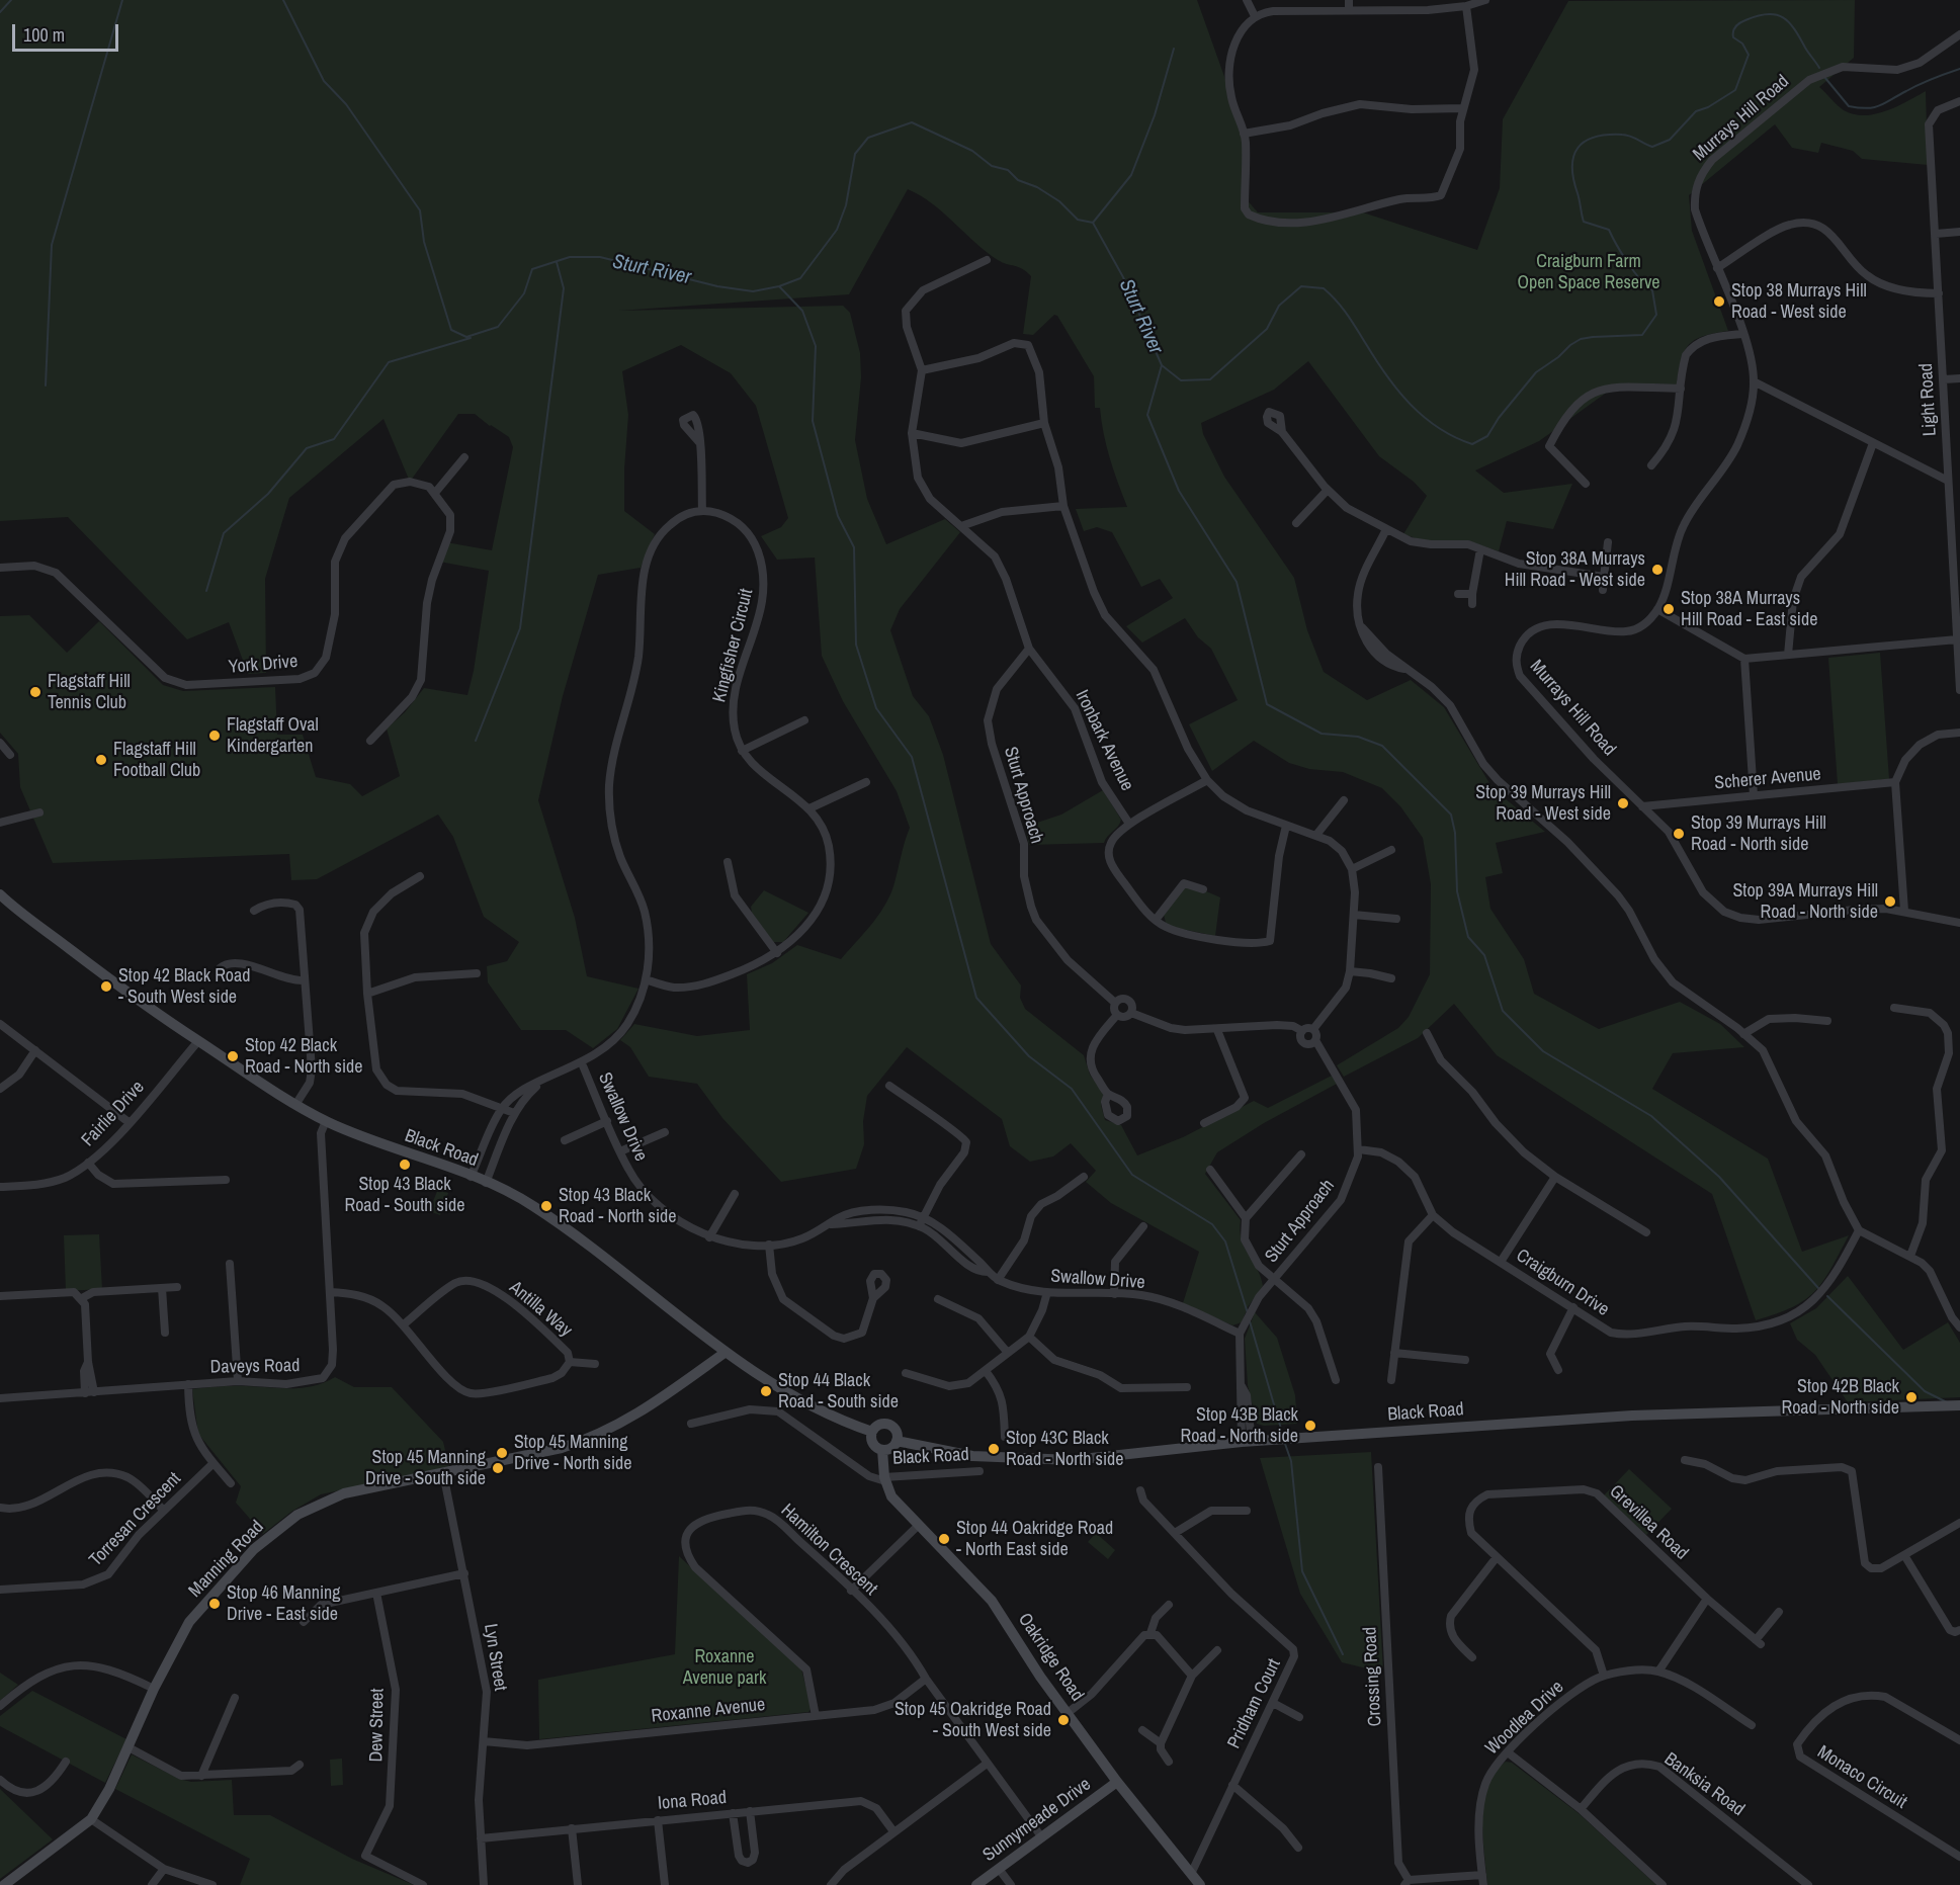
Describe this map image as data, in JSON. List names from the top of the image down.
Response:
{
  "streets": {
    "main road": [
      "Black Road",
      "Manning Road",
      "Oakridge Road",
      "Sunnymeade Drive"
    ],
    "street": [
      "Murrays Hill Road",
      "Light Road",
      "Kingfisher Circuit",
      "York Drive",
      "Ironbark Avenue",
      "Scherer Avenue",
      "Sturt Approach",
      "Fairlie Drive",
      "Swallow Drive",
      "Craigburn Drive",
      "Antilla Way",
      "Daveys Road",
      "Torresan Crescent",
      "Grevillea Road",
      "Hamilton Crescent",
      "Lyn Street",
      "Crossing Road",
      "Pridham Court",
      "Roxanne Avenue",
      "Woodlea Drive",
      "Dew Street",
      "Monaco Circuit",
      "Banksia Road",
      "Iona Road"
    ]
  },
  "crossings": [
    ["Murrays Hill Road", "Scherer Avenue"],
    ["Ironbark Avenue", "Sturt Approach"],
    ["Sturt Approach", "Swallow Drive"],
    ["Sturt Approach", "Black Road"],
    ["Sturt Approach", "Craigburn Drive"],
    ["Fairlie Drive", "Black Road"],
    ["Black Road", "Daveys Road"],
    ["Black Road", "Manning Road"],
    ["Black Road", "Oakridge Road"],
    ["Antilla Way", "Daveys Road"],
    ["Grevillea Road", "Woodlea Drive"],
    ["Hamilton Crescent", "Roxanne Avenue"],
    ["Hamilton Crescent", "Sunnymeade Drive"],
    ["Manning Road", "Lyn Street"],
    ["Lyn Street", "Roxanne Avenue"],
    ["Lyn Street", "Iona Road"],
    ["Oakridge Road", "Pridham Court"],
    ["Oakridge Road", "Sunnymeade Drive"],
    ["Crossing Road", "Woodlea Drive"]
  ],
  "water": ["Sturt River"],
  "parks": ["Craigburn Farm Open Space Reserve", "Roxanne Avenue park"],
  "places": [
    "Stop 38 Murrays Hill Road - West side",
    "Stop 38A Murrays Hill Road - West side",
    "Stop 38A Murrays Hill Road - East side",
    "Flagstaff Hill Tennis Club",
    "Flagstaff Oval Kindergarten",
    "Flagstaff Hill Football Club",
    "Stop 39 Murrays Hill Road - West side",
    "Stop 39 Murrays Hill Road - North side",
    "Stop 39A Murrays Hill Road - North side",
    "Stop 42 Black Road - South West side",
    "Stop 42 Black Road - North side",
    "Stop 43 Black Road - South side",
    "Stop 43 Black Road - North side",
    "Stop 44 Black Road - South side",
    "Stop 42B Black Road - North side",
    "Stop 43B Black Road - North side",
    "Stop 43C Black Road - North side",
    "Stop 45 Manning Drive - North side",
    "Stop 45 Manning Drive - South side",
    "Stop 44 Oakridge Road - North East side",
    "Stop 46 Manning Drive - East side",
    "Stop 45 Oakridge Road - South West side"
  ],
  "scale_bar": "100 m"
}
